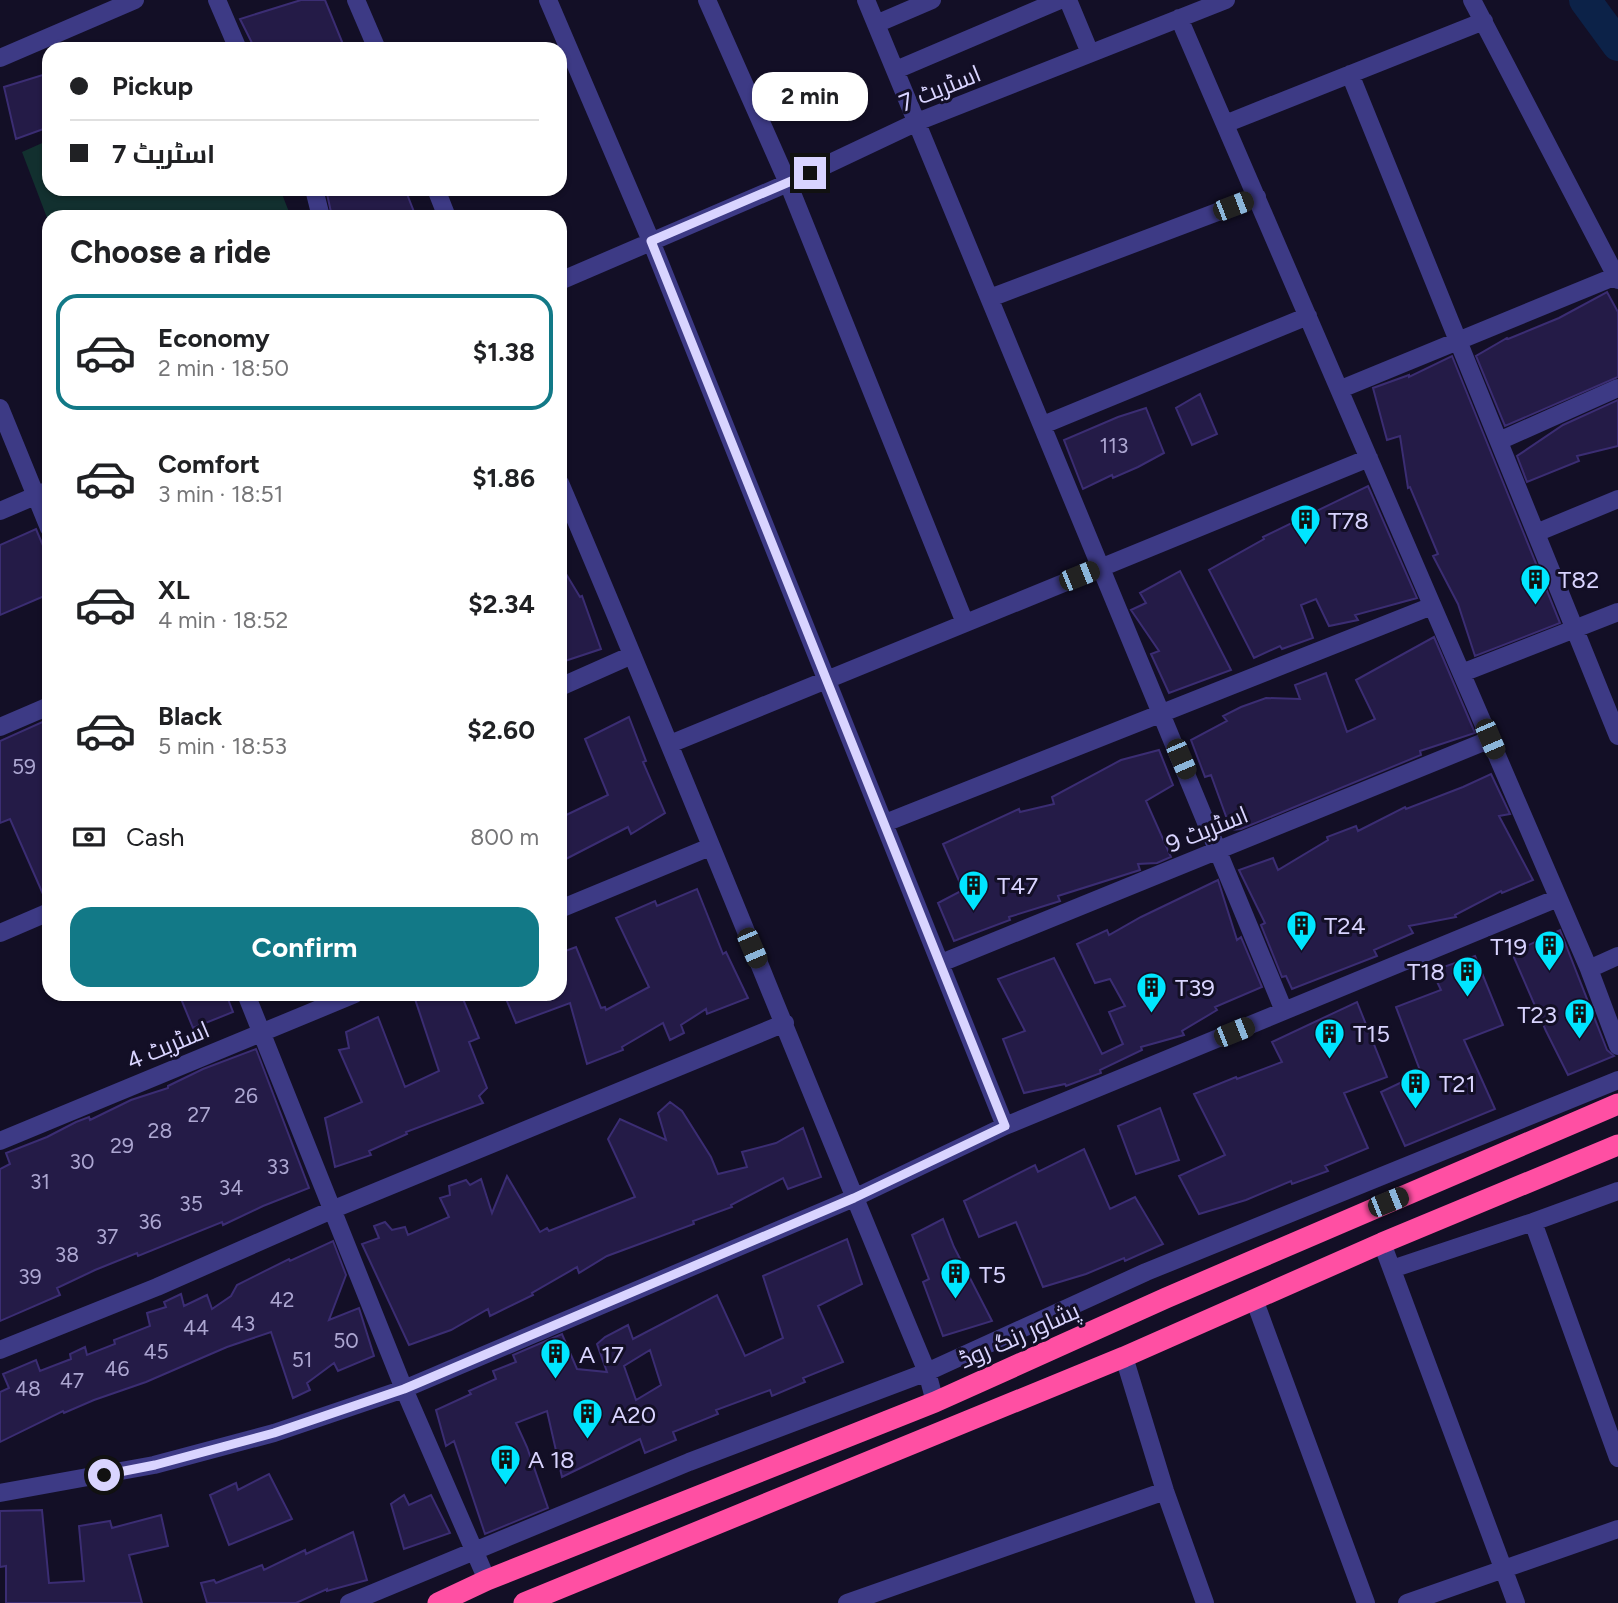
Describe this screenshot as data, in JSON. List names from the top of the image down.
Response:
{
  "streets": {
    "highway": ["پشاور رنگ روڈ"],
    "street": ["اسٹریٹ 7", "اسٹریٹ 9", "اسٹریٹ 4"]
  },
  "places": {
    "building": [
      "T78",
      "T82",
      "T47",
      "T24",
      "T19",
      "T18",
      "T39",
      "T23",
      "T15",
      "T21",
      "T5",
      "A 17",
      "A20",
      "A 18"
    ]
  },
  "house_numbers": [
    "113",
    "59",
    "26",
    "27",
    "28",
    "29",
    "30",
    "33",
    "31",
    "34",
    "35",
    "36",
    "37",
    "38",
    "39",
    "42",
    "43",
    "44",
    "50",
    "45",
    "51",
    "46",
    "47",
    "48"
  ],
  "page": {
    "banner": ["Pickup", "اسٹریٹ 7"],
    "bubble": "2 min",
    "heading": "Choose a ride",
    "list": [
      {
        "name": "Economy",
        "note": "2 min · 18:50",
        "value": "$1.38"
      },
      {
        "name": "Comfort",
        "note": "3 min · 18:51",
        "value": "$1.86"
      },
      {
        "name": "XL",
        "note": "4 min · 18:52",
        "value": "$2.34"
      },
      {
        "name": "Black",
        "note": "5 min · 18:53",
        "value": "$2.60"
      }
    ],
    "pay": ["Cash", "800 m"],
    "buttons": "Confirm"
  }
}
